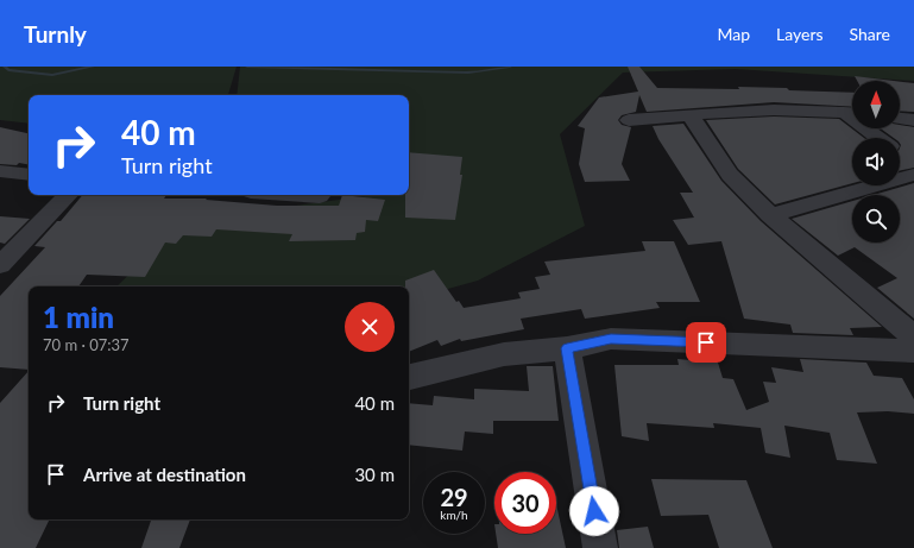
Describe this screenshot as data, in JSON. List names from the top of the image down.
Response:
{
  "north": "top",
  "page": {
    "header": "Turnly",
    "nav": ["Map", "Layers", "Share"],
    "turn": ["40 m", "Turn right"],
    "heading": ["1 min", "70 m · 07:37"],
    "list": [
      {
        "name": "Turn right",
        "value": "40 m"
      },
      {
        "name": "Arrive at destination",
        "value": "30 m"
      }
    ],
    "speed": "29 km/h",
    "limit": "30"
  }
}
